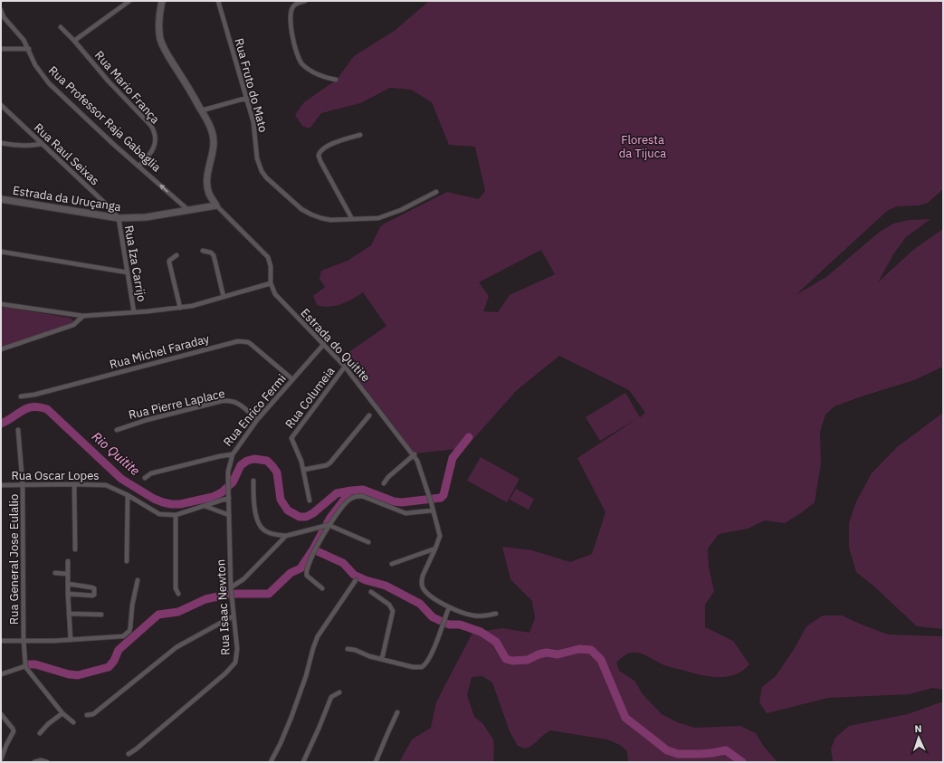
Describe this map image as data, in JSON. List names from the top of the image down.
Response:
{
  "streets": {
    "street": [
      "Rua Fruto do Mato",
      "Rua Mario França",
      "Rua Professor Raja Gabaglia",
      "Rua Raul Seixas",
      "Estrada da Uruçanga",
      "Rua Iza Carrijo",
      "Estrada do Quitite",
      "Rua Michel Faraday",
      "Rua Columeia",
      "Rua Pierre Laplace",
      "Rua Enrico Fermi",
      "Rua Oscar Lopes",
      "Rua General Jose Eulalio",
      "Rua Isaac Newton"
    ]
  },
  "crossings": [
    ["Rua Mario França", "Rua Professor Raja Gabaglia"],
    ["Rua Professor Raja Gabaglia", "Estrada da Uruçanga"],
    ["Rua Raul Seixas", "Estrada da Uruçanga"],
    ["Rua Raul Seixas", "Rua Iza Carrijo"],
    ["Estrada da Uruçanga", "Rua Iza Carrijo"],
    ["Estrada da Uruçanga", "Estrada do Quitite"],
    ["Estrada do Quitite", "Rua Columeia"],
    ["Estrada do Quitite", "Rua Enrico Fermi"],
    ["Rua Michel Faraday", "Rua Enrico Fermi"],
    ["Rua Pierre Laplace", "Rua Enrico Fermi"],
    ["Rua Enrico Fermi", "Rua Isaac Newton"],
    ["Rua Oscar Lopes", "Rua General Jose Eulalio"],
    ["Rua Oscar Lopes", "Rua Isaac Newton"]
  ],
  "water": ["Rio Quitite"],
  "parks": ["Floresta da Tijuca"],
  "north": "top"
}
